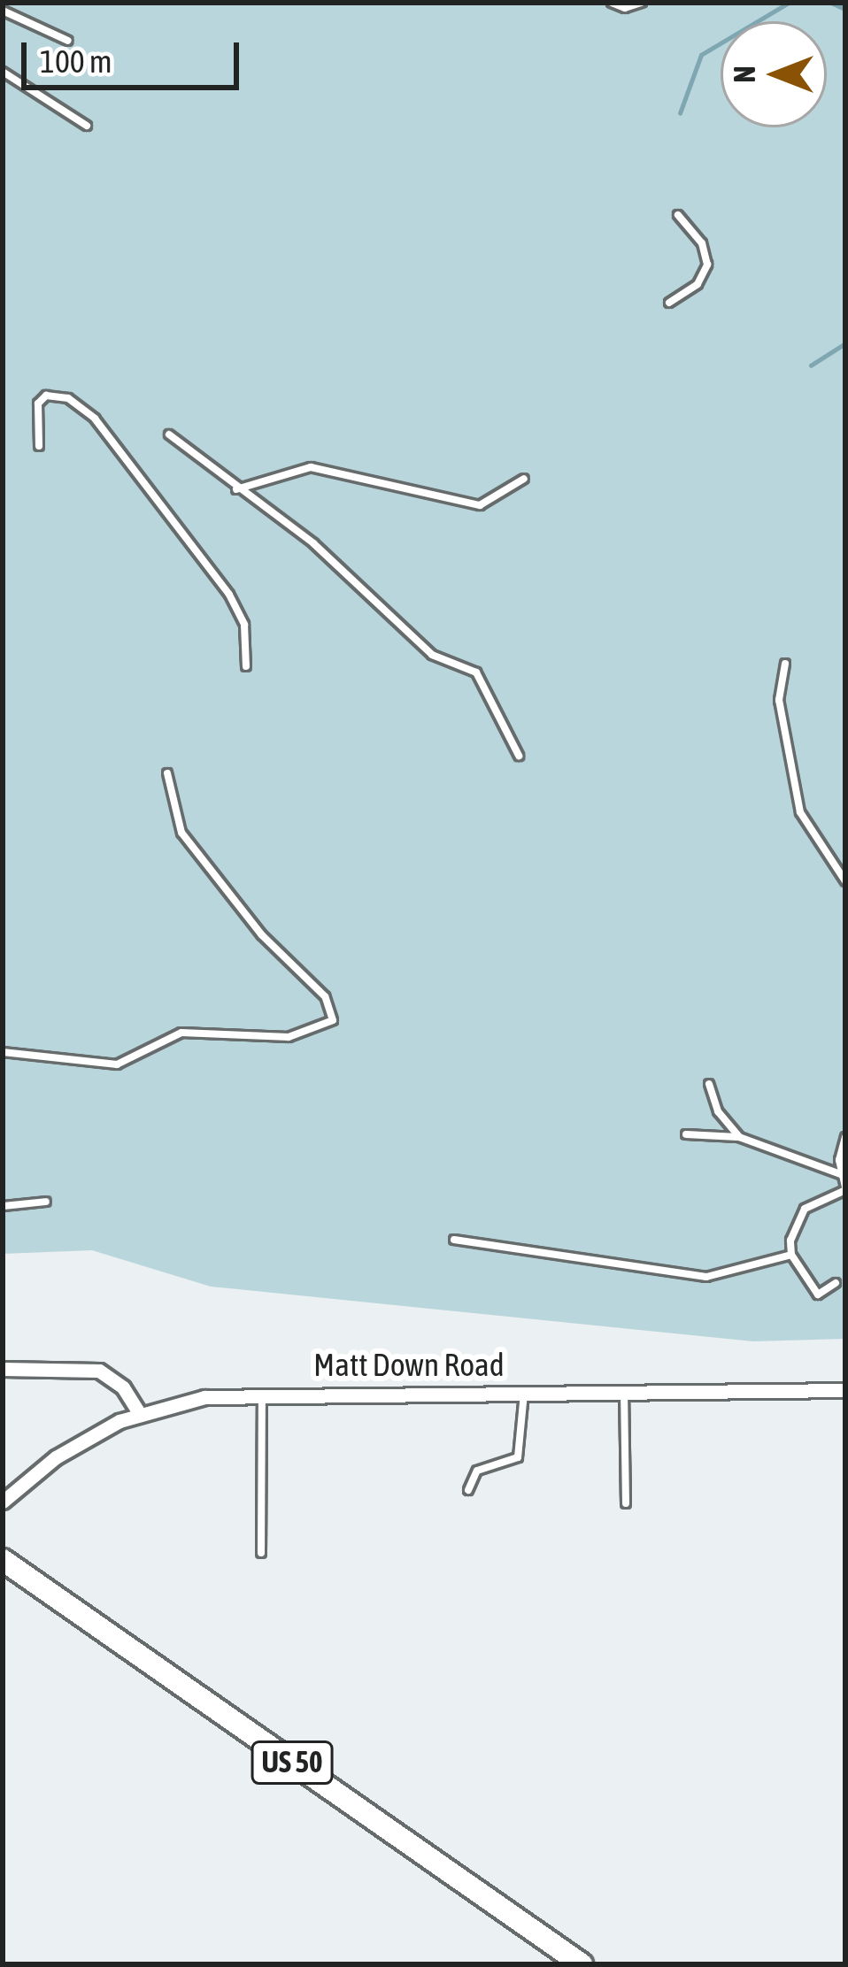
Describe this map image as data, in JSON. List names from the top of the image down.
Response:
{
  "streets": {
    "highway": ["US 50"],
    "street": ["Matt Down Road"]
  },
  "scale_bar": "100 m",
  "north": "left"
}
